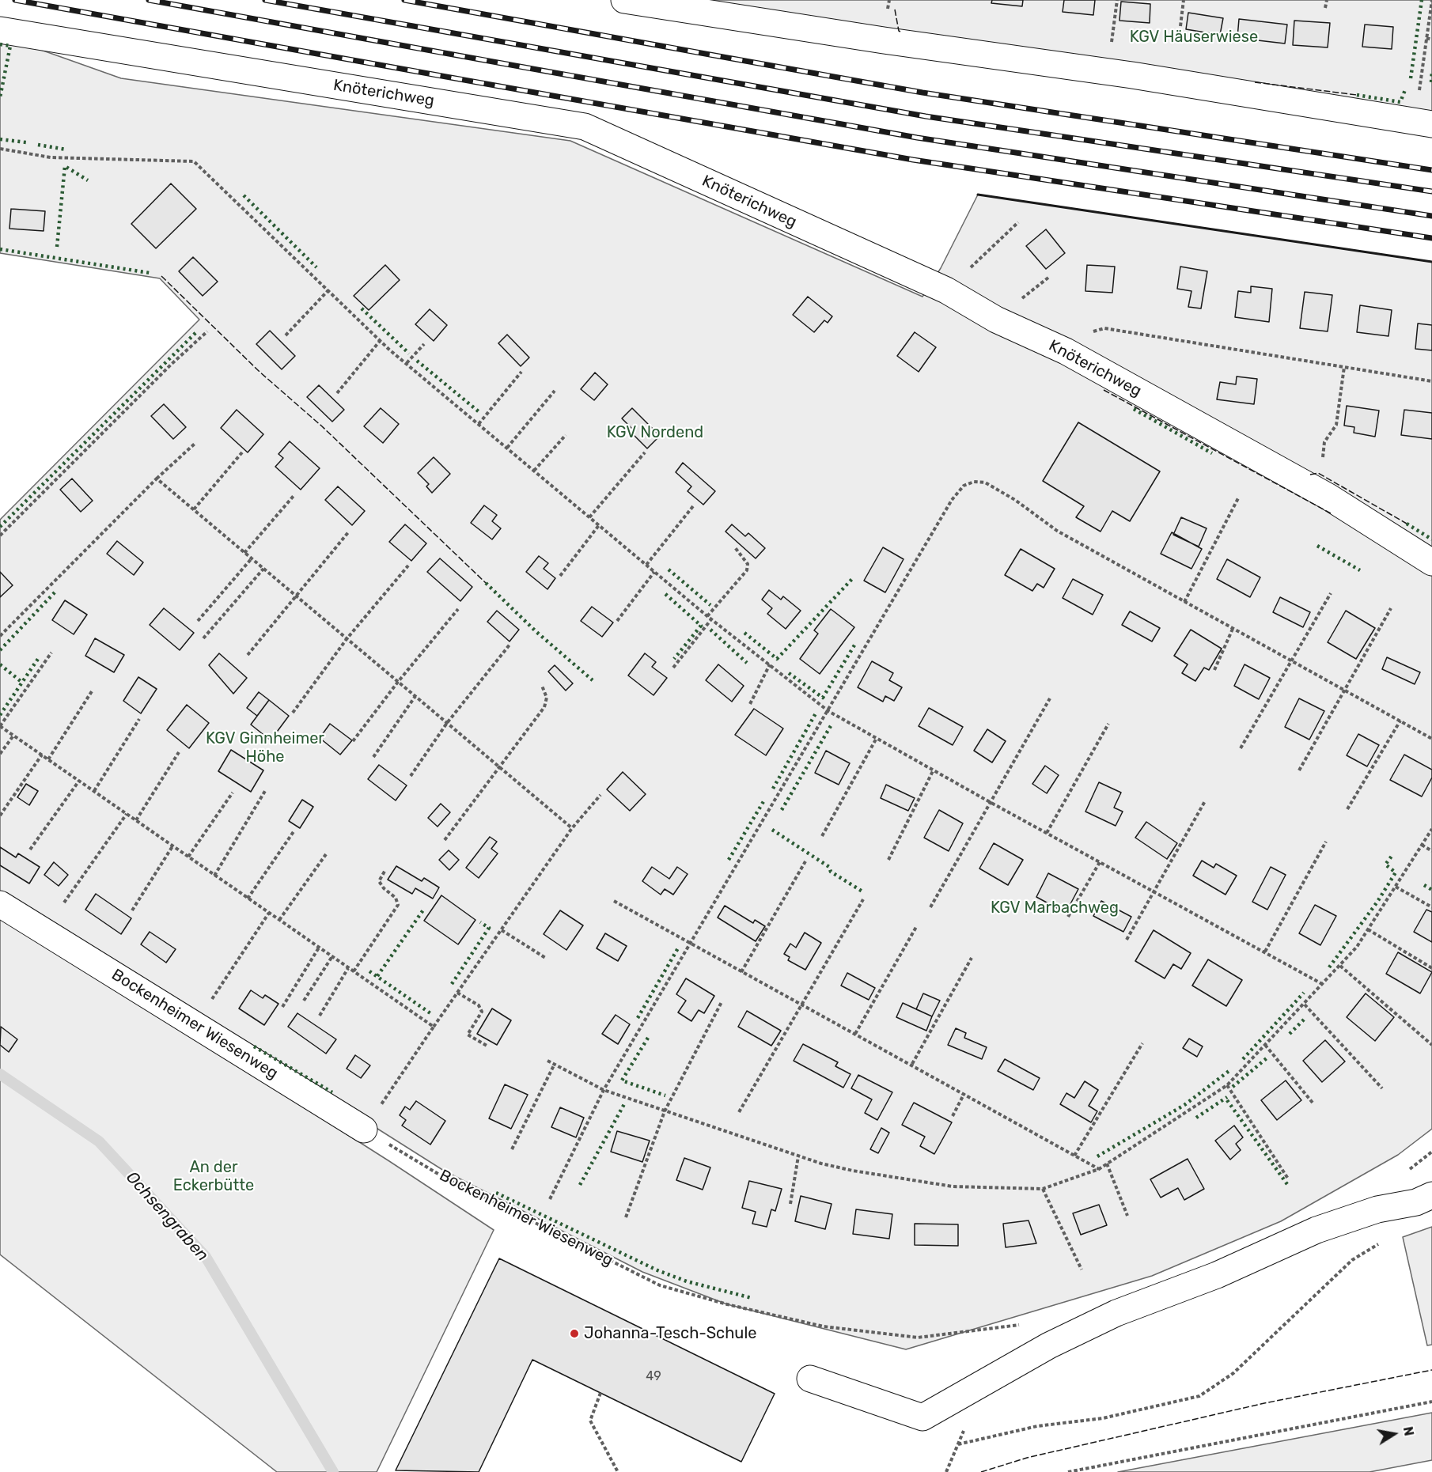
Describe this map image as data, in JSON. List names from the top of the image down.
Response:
{
  "streets": {
    "lane": ["Knöterichweg", "Bockenheimer Wiesenweg"]
  },
  "water": ["Ochsengraben"],
  "parks": [
    "KGV Häuserwiese",
    "KGV Nordend",
    "KGV Ginnheimer Höhe",
    "KGV Marbachweg",
    "An der Eckerbütte"
  ],
  "places": ["Johanna-Tesch-Schule"],
  "house_numbers": ["49"],
  "north": "right"
}
